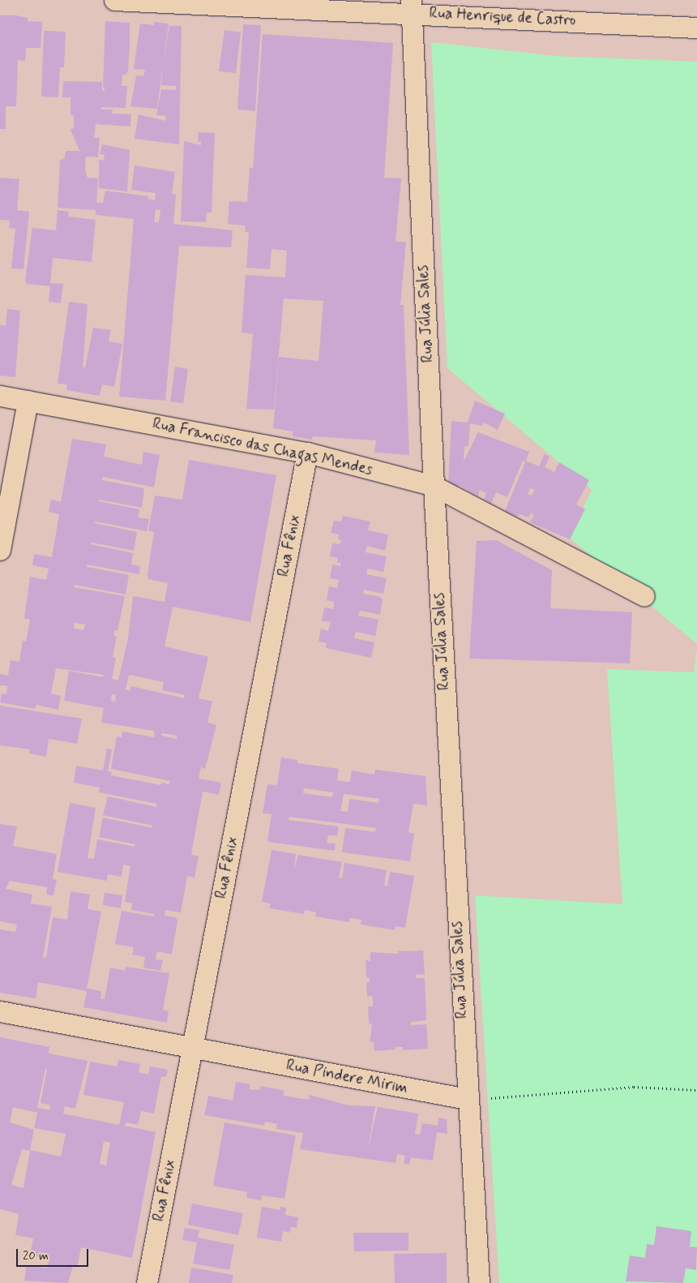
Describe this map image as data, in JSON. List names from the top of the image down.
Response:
{
  "streets": {
    "street": [
      "Rua Henrique de Castro",
      "Rua Júlia Sales",
      "Rua Francisco das Chagas Mendes",
      "Rua Fênix",
      "Rua Pindere Mirim"
    ]
  },
  "crossings": [
    ["Rua Henrique de Castro", "Rua Júlia Sales"],
    ["Rua Júlia Sales", "Rua Francisco das Chagas Mendes"],
    ["Rua Júlia Sales", "Rua Pindere Mirim"],
    ["Rua Francisco das Chagas Mendes", "Rua Fênix"],
    ["Rua Fênix", "Rua Pindere Mirim"]
  ],
  "scale_bar": "20 m"
}
